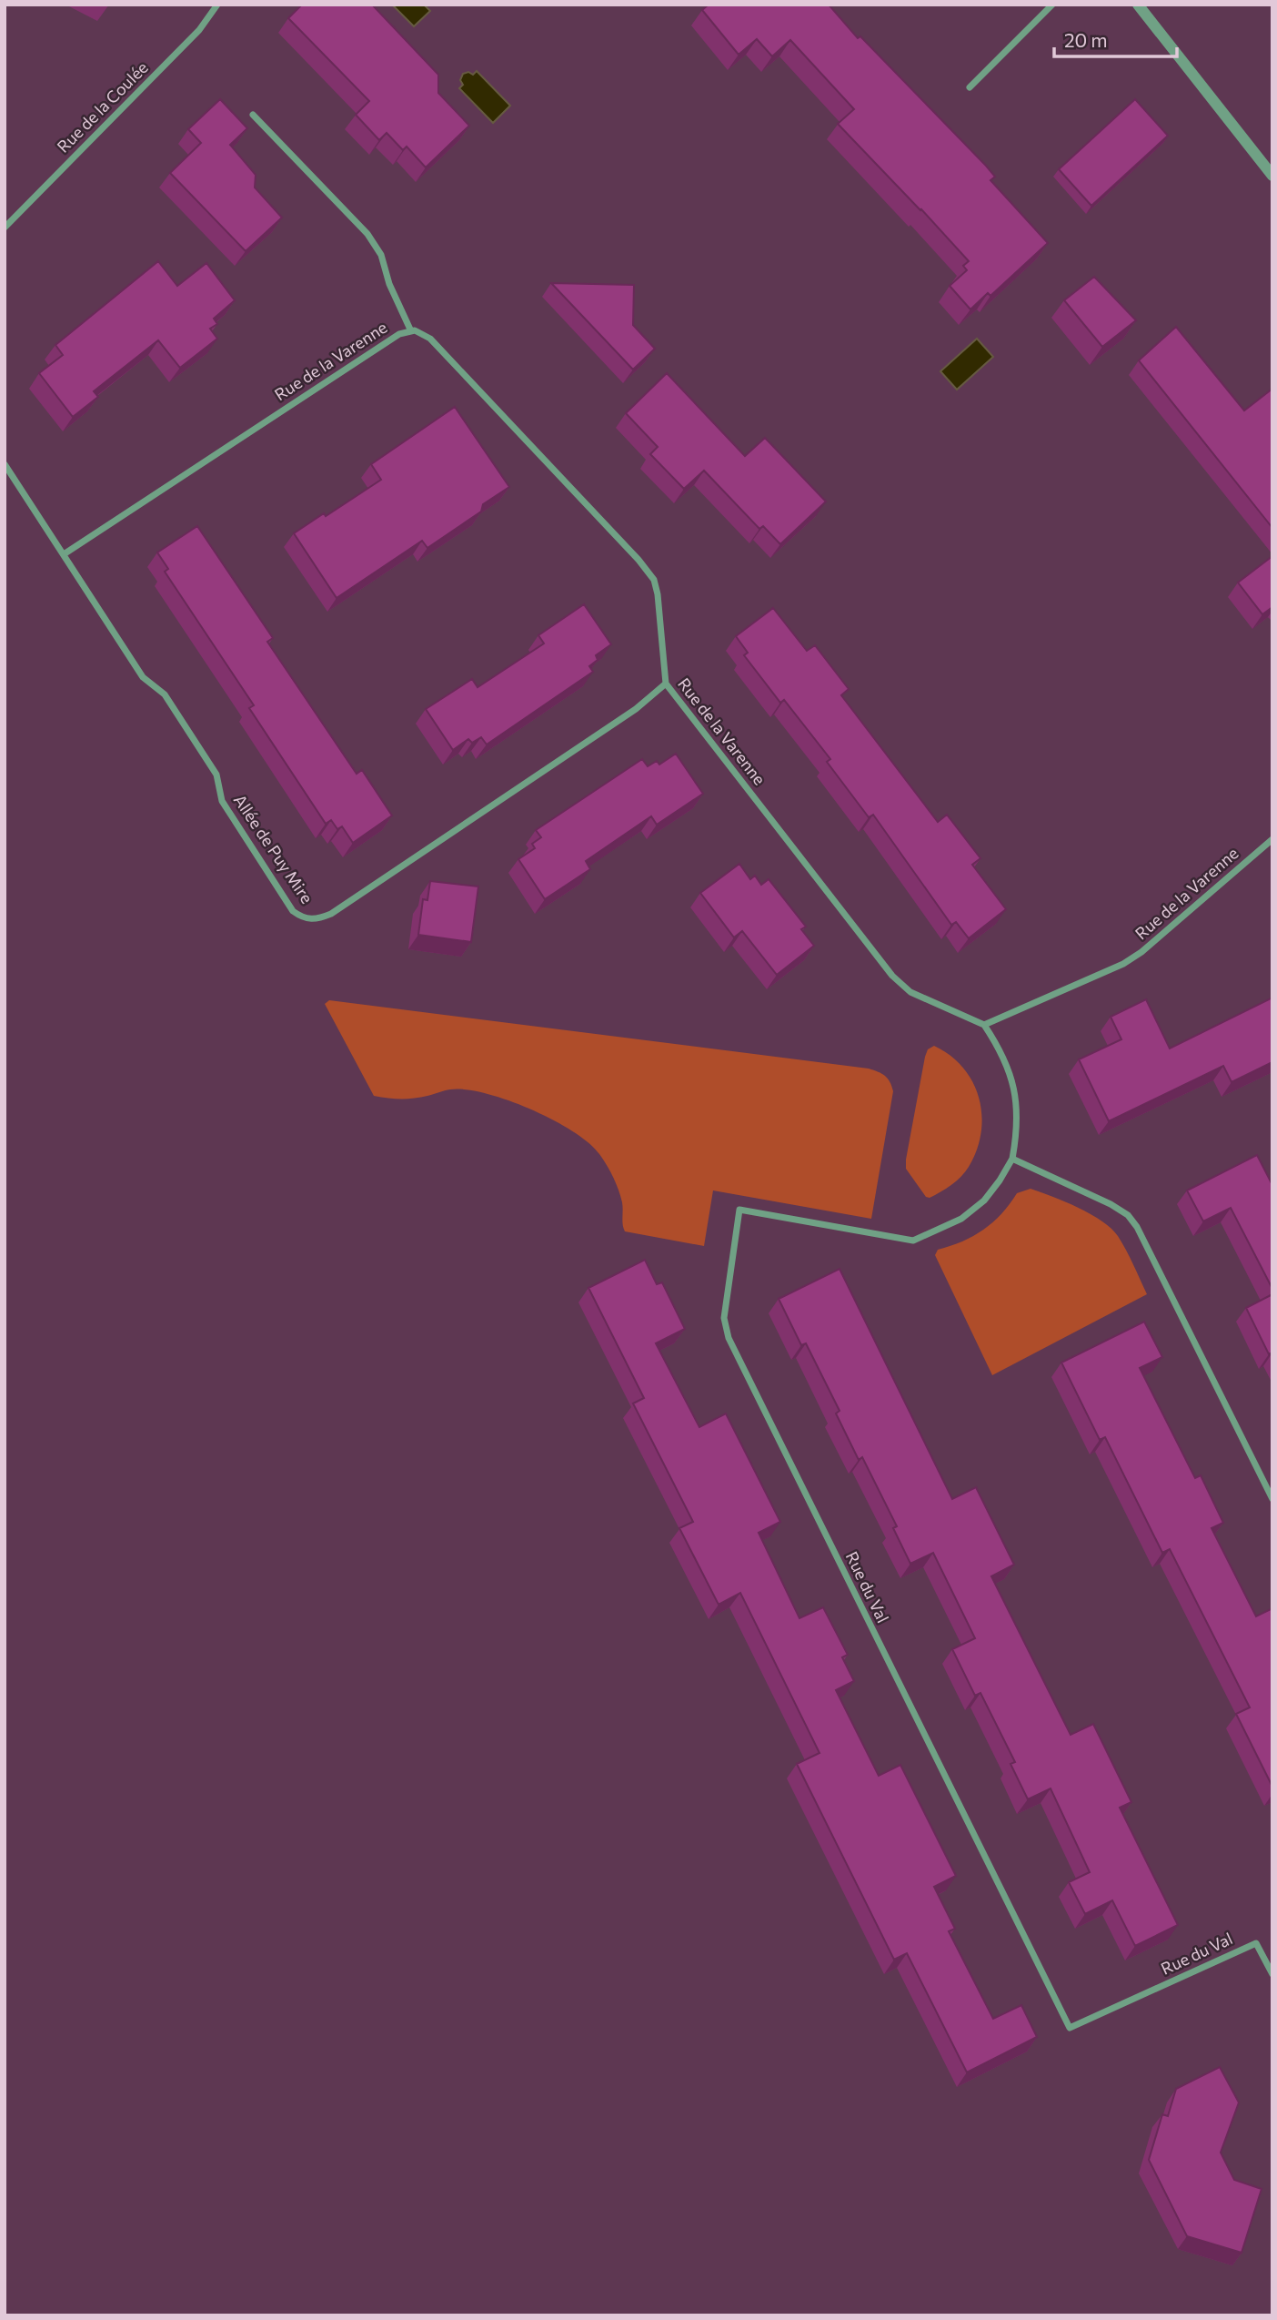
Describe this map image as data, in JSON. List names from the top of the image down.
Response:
{
  "streets": {
    "street": [
      "Rue de la Coulée",
      "Rue de la Varenne",
      "Allée de Puy Mire",
      "Rue du Val"
    ]
  },
  "crossings": [
    ["Rue de la Varenne", "Allée de Puy Mire"],
    ["Rue de la Varenne", "Rue du Val"]
  ],
  "scale_bar": "20 m"
}
